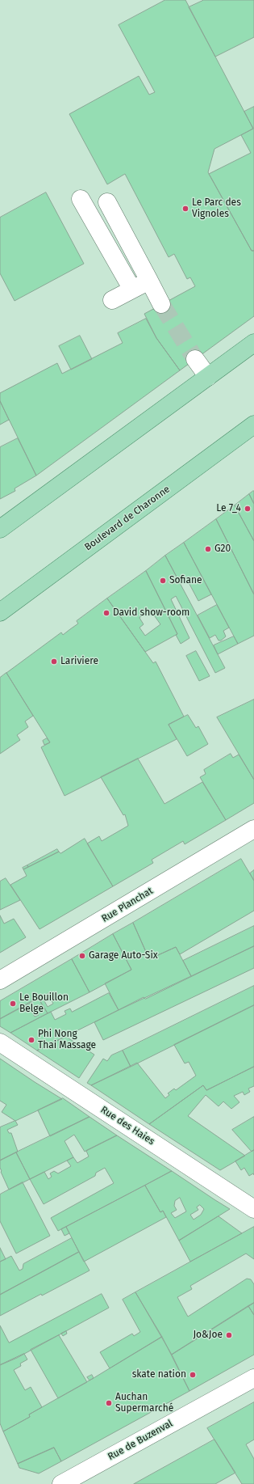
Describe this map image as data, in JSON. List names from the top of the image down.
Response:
{
  "streets": {
    "main road": ["Boulevard de Charonne"],
    "street": ["Rue Planchat", "Rue des Haies", "Rue de Buzenval"]
  },
  "places": [
    "Le Parc des Vignoles",
    "Le 7_4",
    "G20",
    "Sofiane",
    "David show-room",
    "Lariviere",
    "Garage Auto-Six",
    "Le Bouillon Belge",
    "Phi Nong Thai Massage",
    "Jo&Joe",
    "skate nation",
    "Auchan Supermarché"
  ]
}
